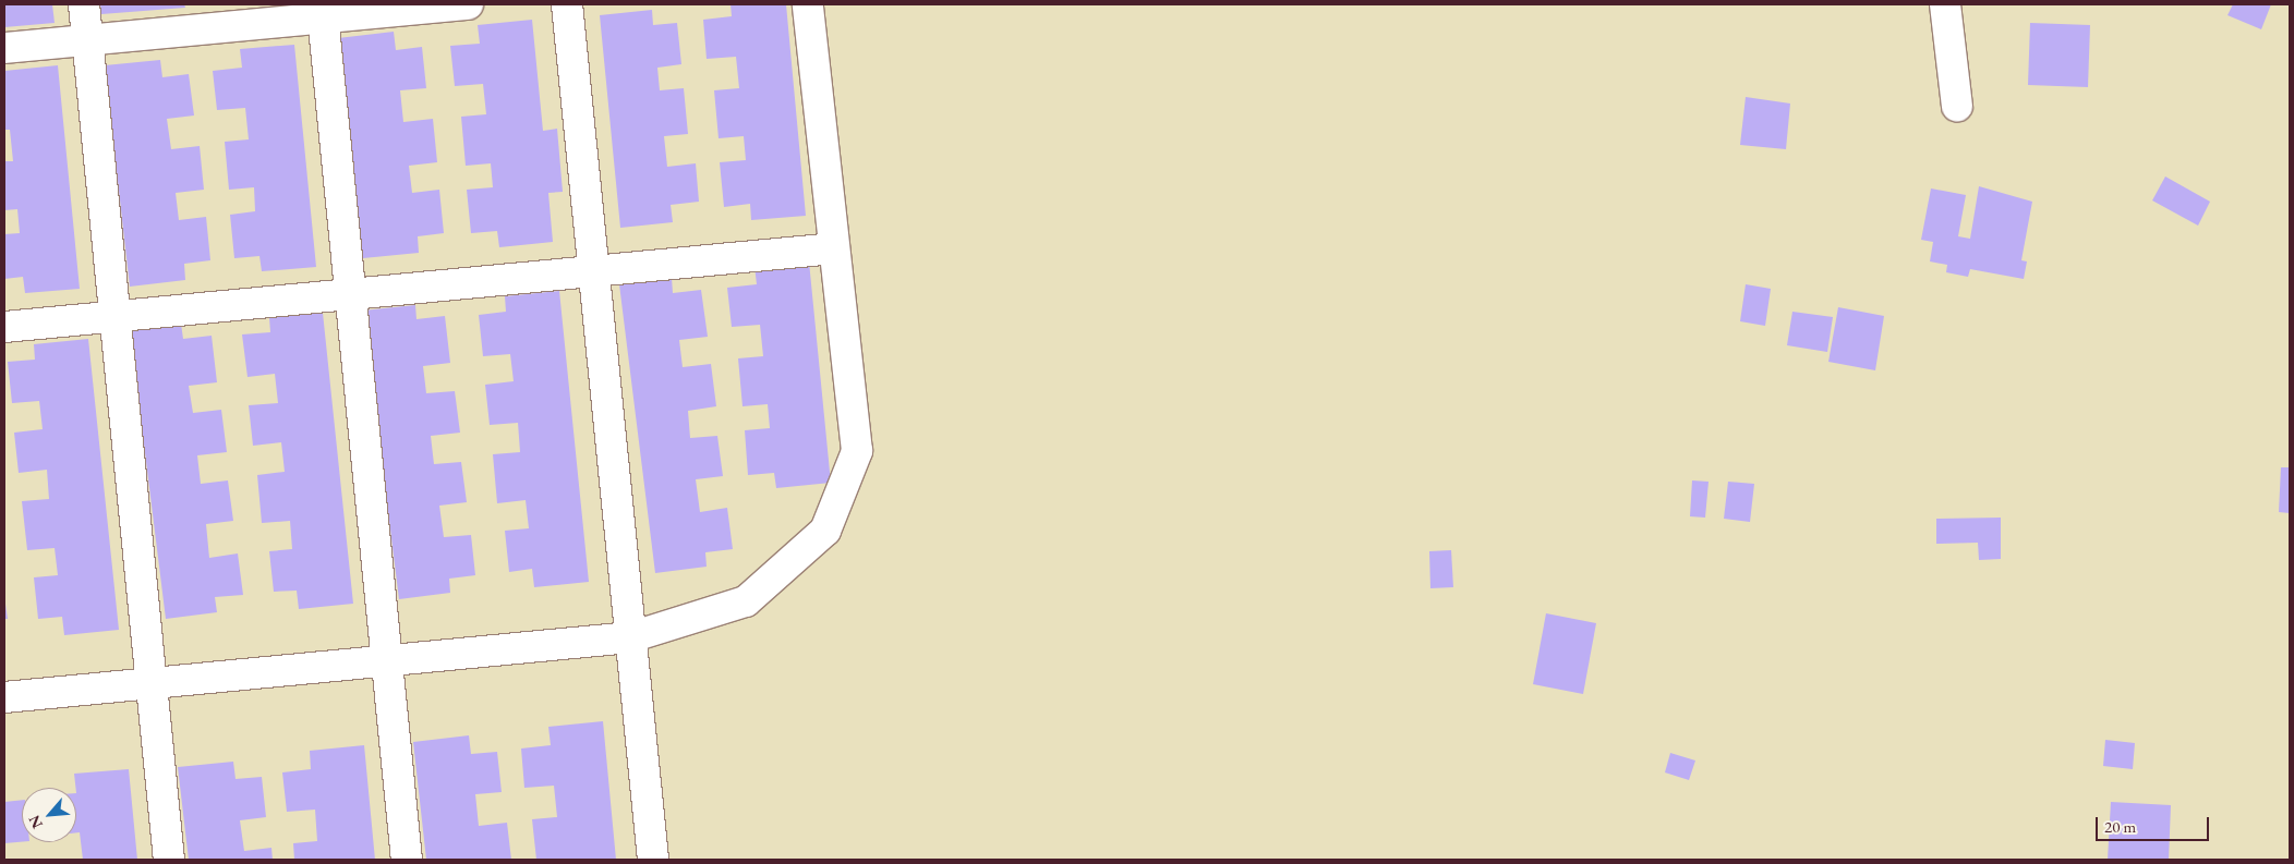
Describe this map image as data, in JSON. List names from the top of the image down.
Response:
{
  "scale_bar": "20 m",
  "north": "bottom left"
}
